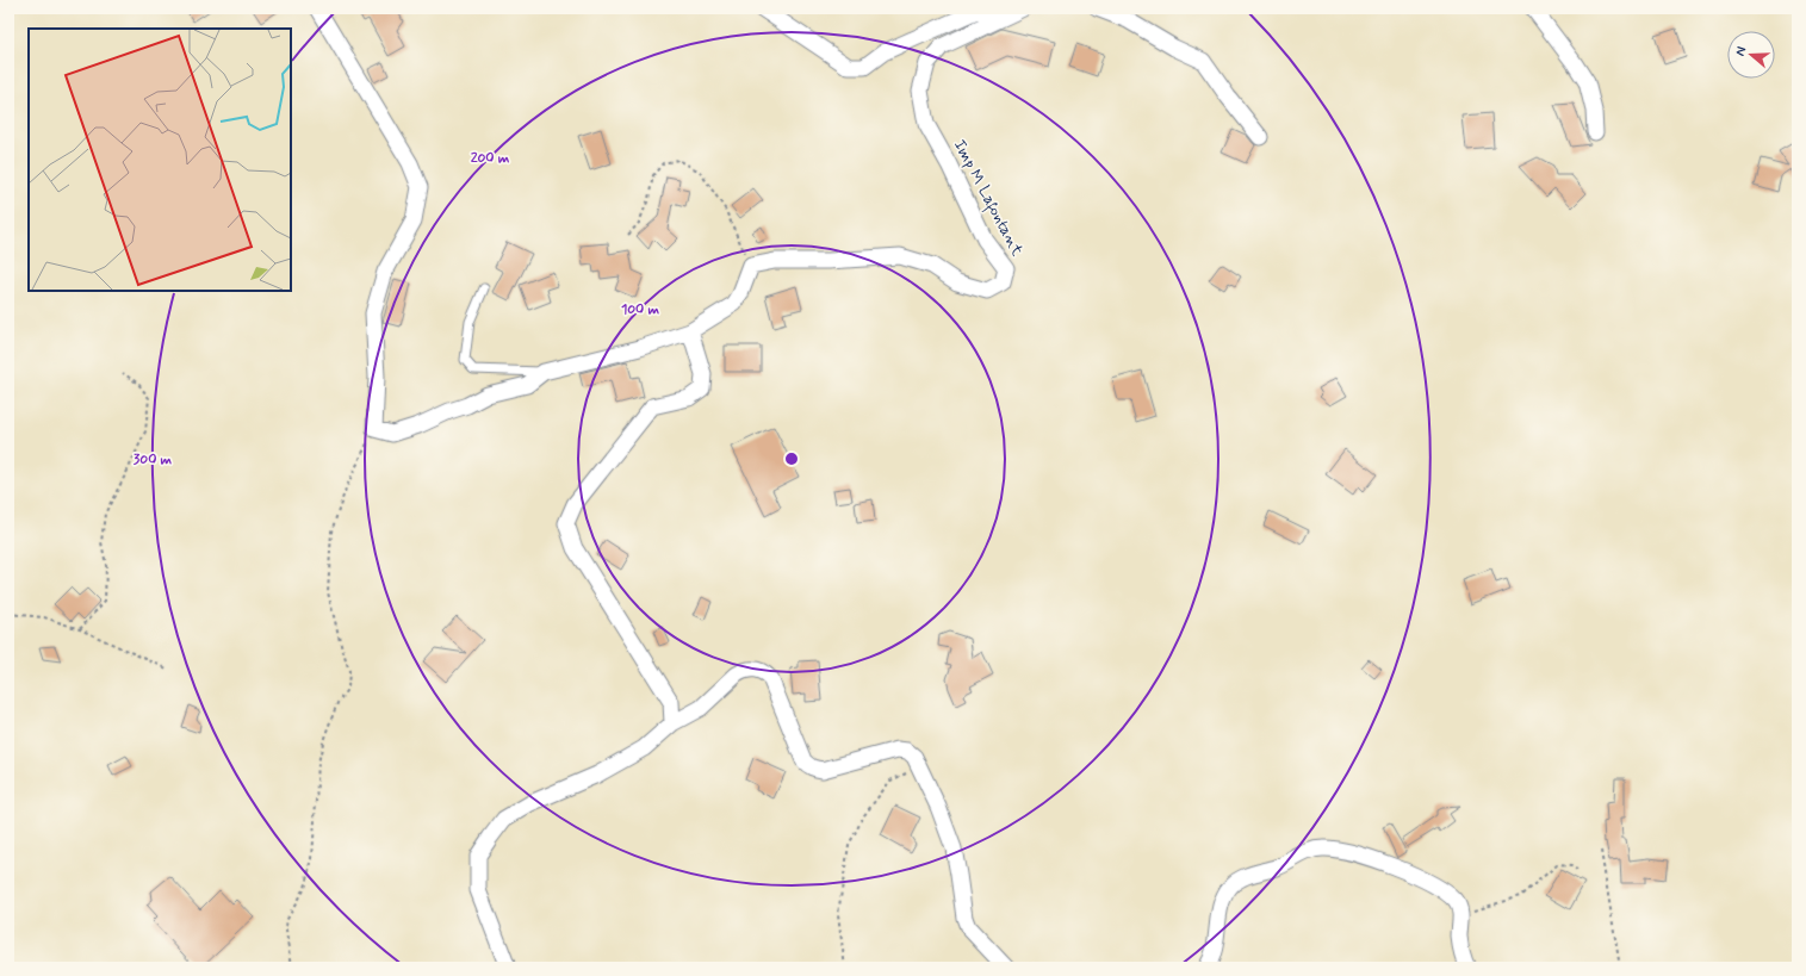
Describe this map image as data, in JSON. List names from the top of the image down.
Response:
{
  "streets": {
    "street": ["Imp M Lafontant"]
  },
  "north": "left",
  "rings": ["200 m", "100 m", "300 m"]
}
